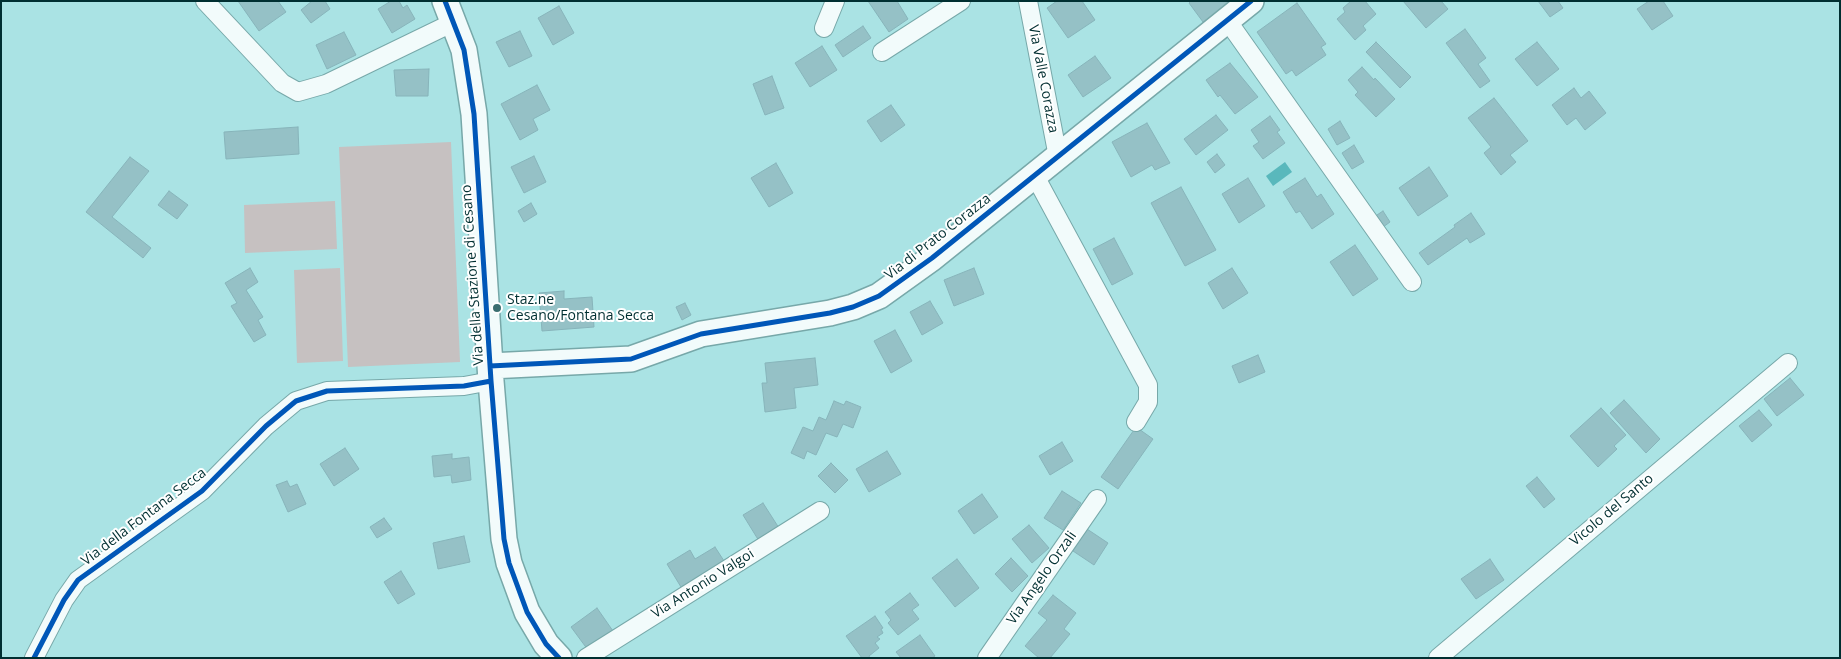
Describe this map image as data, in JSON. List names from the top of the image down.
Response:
{
  "streets": {
    "street": [
      "Via Valle Corazza",
      "Via di Prato Corazza",
      "Via della Stazione di Cesano",
      "Vicolo del Santo",
      "Via della Fontana Secca",
      "Via Angelo Orzali",
      "Via Antonio Valgoi"
    ]
  },
  "crossings": [
    ["Via Valle Corazza", "Via di Prato Corazza"],
    ["Via di Prato Corazza", "Via della Stazione di Cesano"],
    ["Via di Prato Corazza", "Via della Fontana Secca"],
    ["Via della Stazione di Cesano", "Via della Fontana Secca"]
  ],
  "places": ["Staz.ne Cesano/Fontana Secca"]
}
